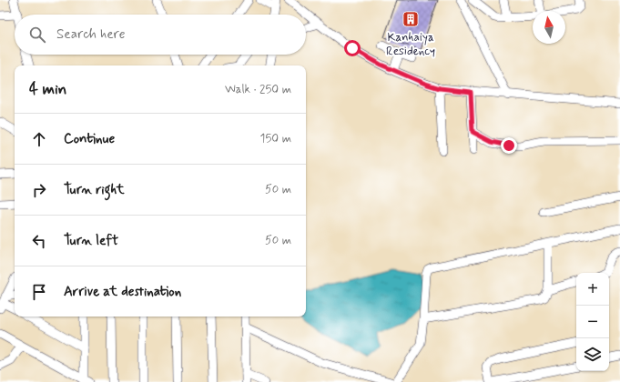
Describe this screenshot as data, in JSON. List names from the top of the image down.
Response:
{
  "places": {
    "building": ["Kanhaiya Residency"]
  },
  "north": "top",
  "page": {
    "search": "Search here",
    "heading": ["4 min", "Walk · 250 m"],
    "list": [
      ["Continue", "150 m"],
      ["Turn right", "50 m"],
      ["Turn left", "50 m"],
      "Arrive at destination"
    ],
    "map_buttons": ["+", "−"]
  }
}
